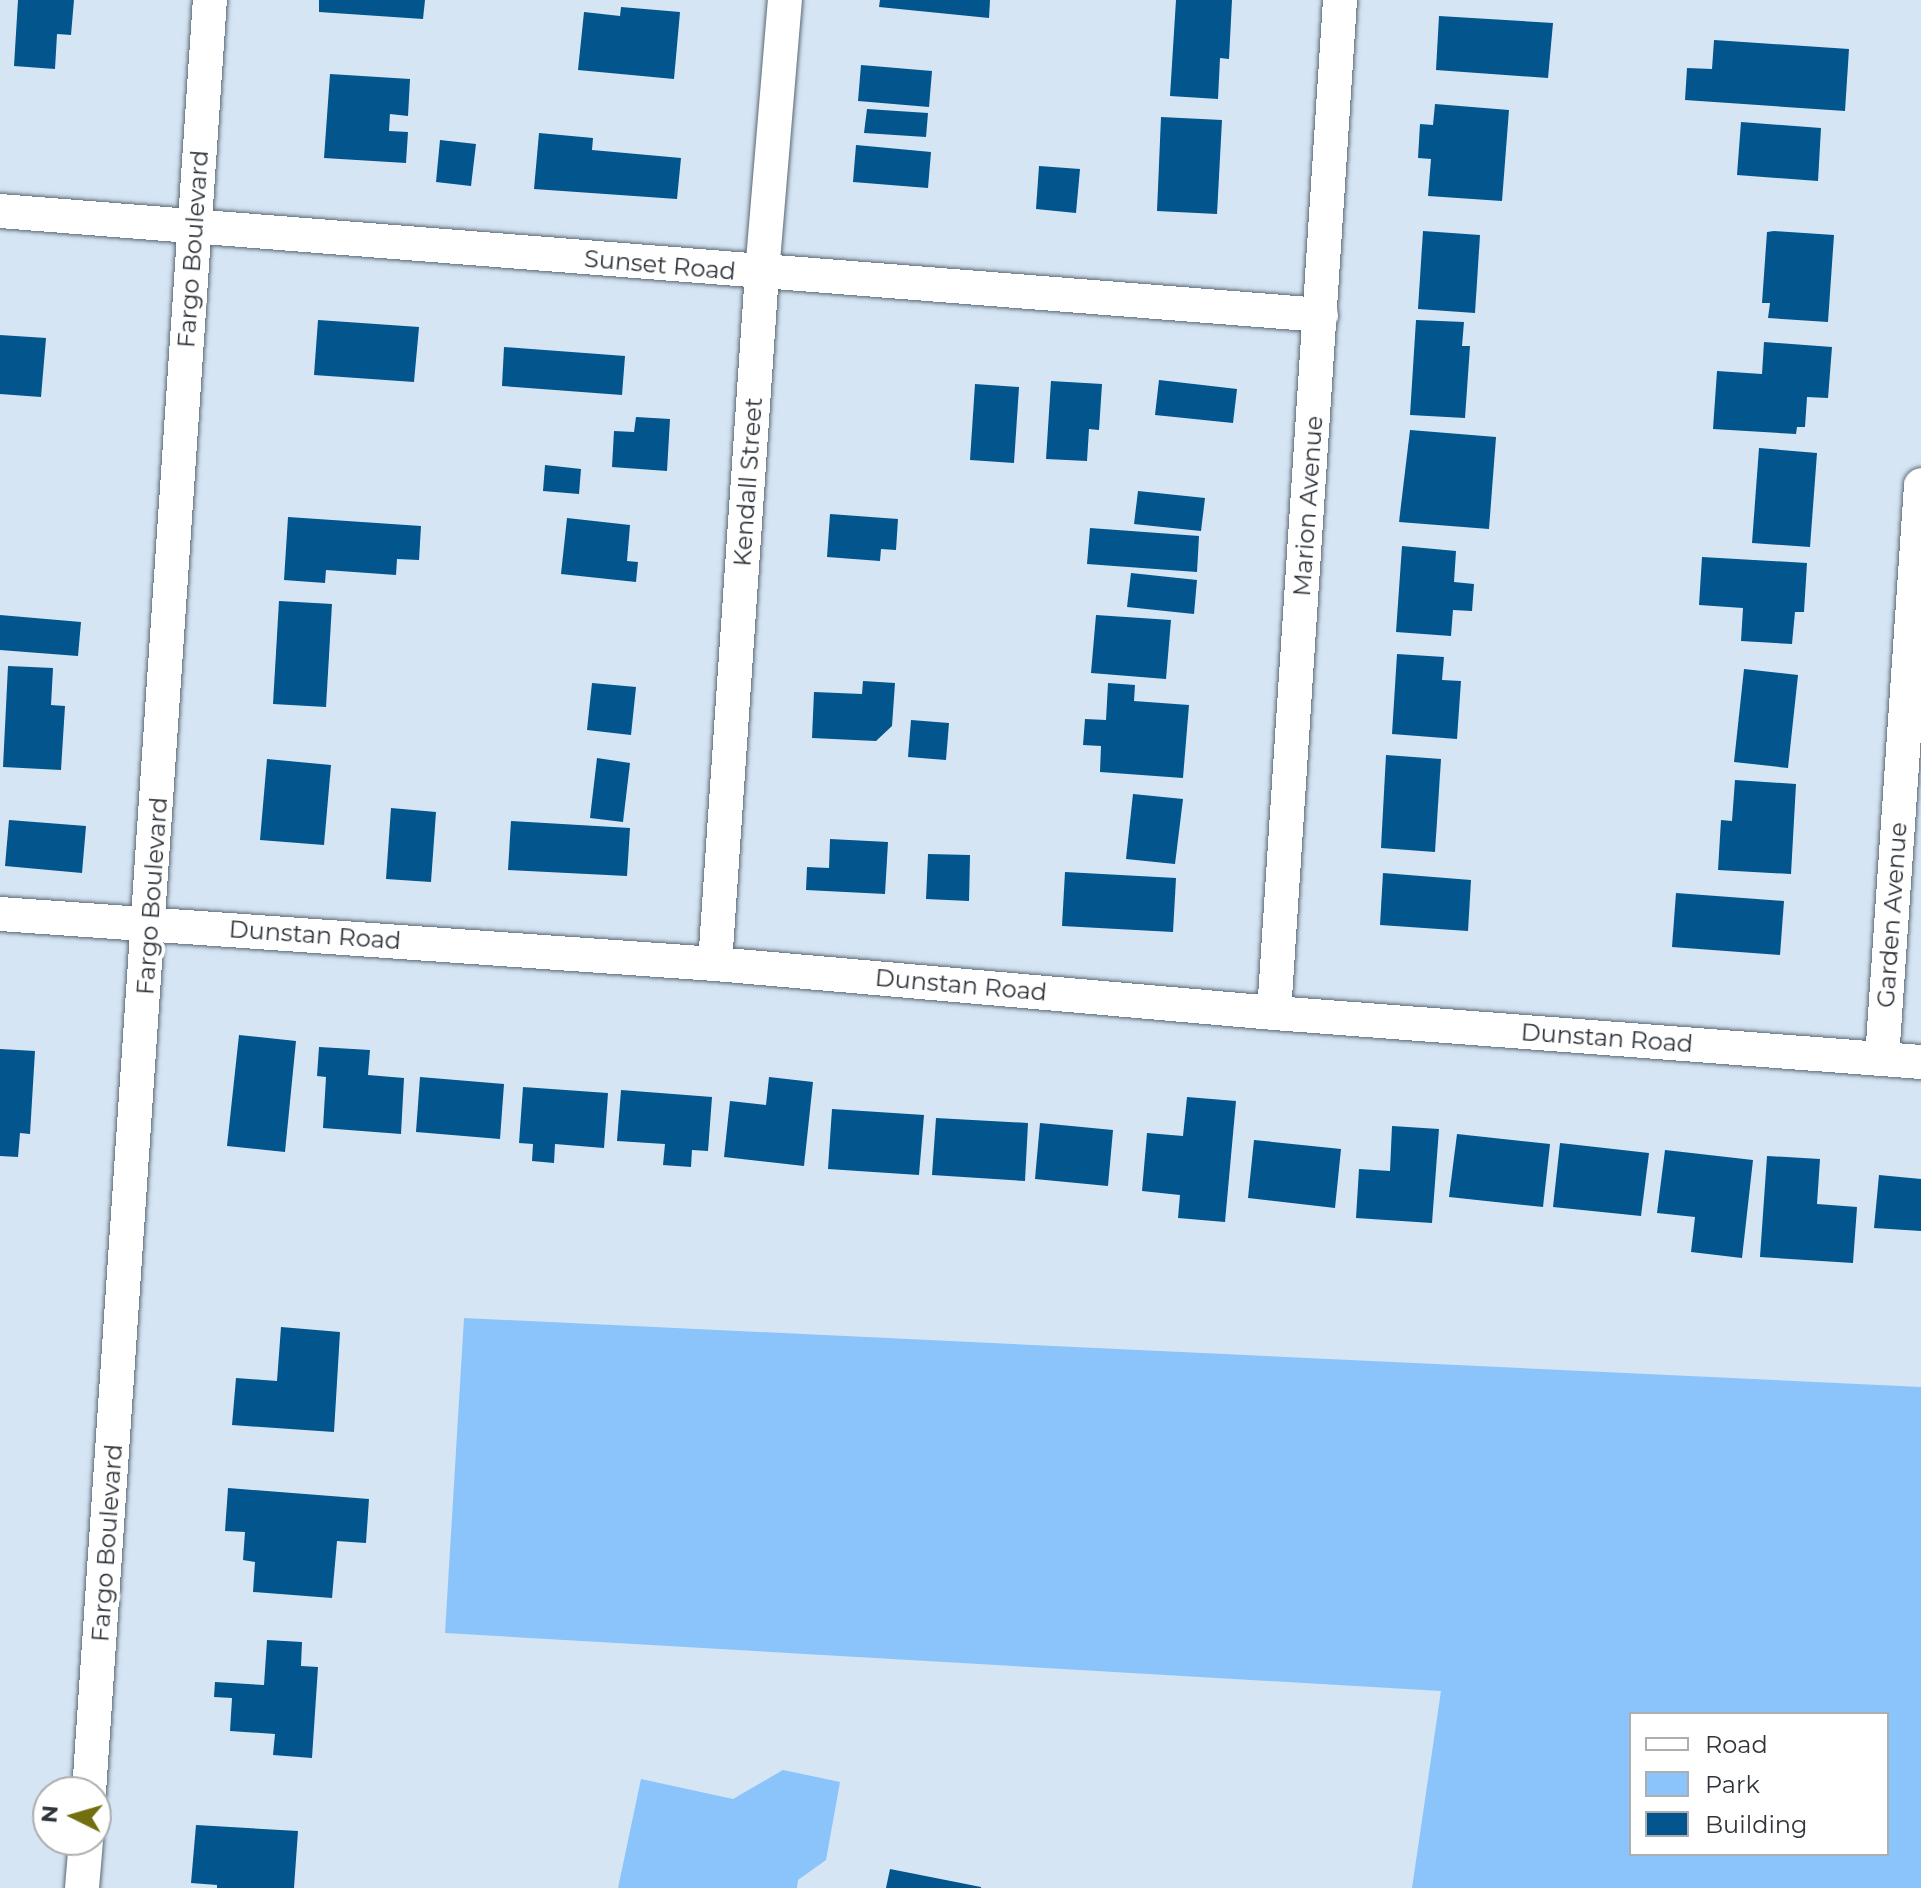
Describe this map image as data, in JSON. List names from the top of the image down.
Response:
{
  "streets": {
    "street": [
      "Fargo Boulevard",
      "Sunset Road",
      "Kendall Street",
      "Marion Avenue",
      "Garden Avenue",
      "Dunstan Road"
    ]
  },
  "crossings": [
    ["Fargo Boulevard", "Sunset Road"],
    ["Fargo Boulevard", "Dunstan Road"],
    ["Sunset Road", "Kendall Street"],
    ["Sunset Road", "Marion Avenue"],
    ["Kendall Street", "Dunstan Road"],
    ["Marion Avenue", "Dunstan Road"],
    ["Garden Avenue", "Dunstan Road"]
  ],
  "legend": ["Road", "Park", "Building"],
  "north": "left"
}
